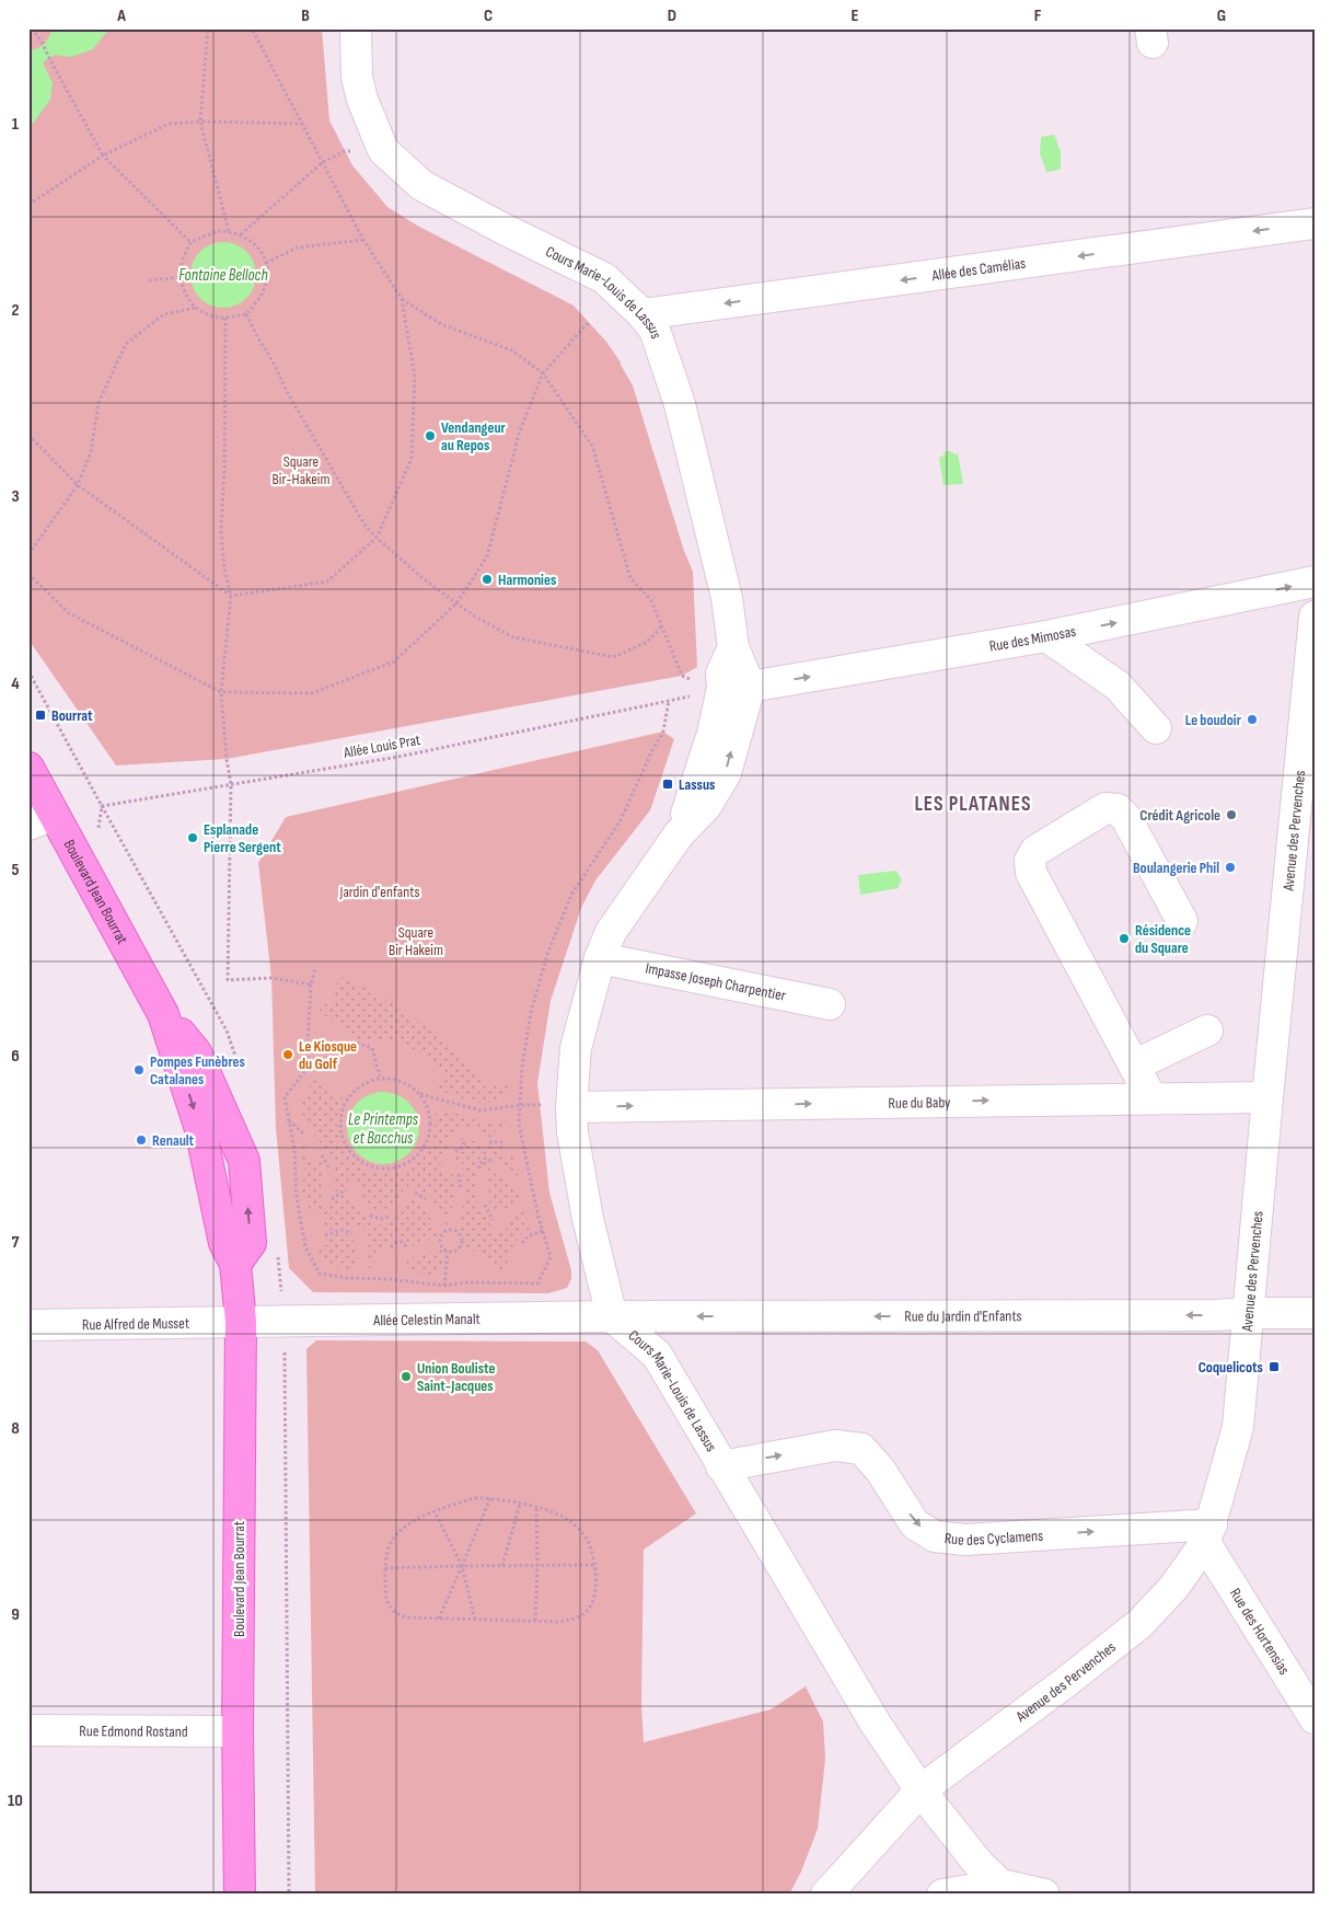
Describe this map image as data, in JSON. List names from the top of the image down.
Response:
{
  "streets": {
    "main road": ["Boulevard Jean Bourrat"],
    "street": [
      "Allée des Camélias",
      "Cours Marie-Louis de Lassus",
      "Rue des Mimosas",
      "Avenue des Pervenches",
      "Impasse Joseph Charpentier",
      "Rue du Baby",
      "Rue du Jardin d'Enfants",
      "Allée Celestin Manalt",
      "Rue Alfred de Musset",
      "Rue des Cyclamens",
      "Rue des Hortensias",
      "Rue Edmond Rostand"
    ],
    "path": ["Allée Louis Prat"]
  },
  "crossings": [
    ["Allée des Camélias", "Cours Marie-Louis de Lassus"],
    ["Cours Marie-Louis de Lassus", "Rue des Mimosas"],
    ["Cours Marie-Louis de Lassus", "Allée Louis Prat"],
    ["Cours Marie-Louis de Lassus", "Avenue des Pervenches"],
    ["Cours Marie-Louis de Lassus", "Rue du Jardin d'Enfants"],
    ["Cours Marie-Louis de Lassus", "Allée Celestin Manalt"],
    ["Cours Marie-Louis de Lassus", "Rue des Cyclamens"],
    ["Rue des Mimosas", "Allée Louis Prat"],
    ["Allée Louis Prat", "Boulevard Jean Bourrat"],
    ["Avenue des Pervenches", "Rue du Baby"],
    ["Avenue des Pervenches", "Rue du Jardin d'Enfants"],
    ["Avenue des Pervenches", "Rue des Cyclamens"],
    ["Avenue des Pervenches", "Rue des Hortensias"],
    ["Boulevard Jean Bourrat", "Allée Celestin Manalt"],
    ["Boulevard Jean Bourrat", "Rue Alfred de Musset"],
    ["Boulevard Jean Bourrat", "Rue Edmond Rostand"],
    ["Rue du Jardin d'Enfants", "Allée Celestin Manalt"],
    ["Allée Celestin Manalt", "Rue Alfred de Musset"],
    ["Rue des Cyclamens", "Rue des Hortensias"]
  ],
  "one_way": [
    "Allée des Camélias",
    "Rue des Mimosas",
    "Rue du Baby",
    "Rue du Jardin d'Enfants",
    "Rue des Cyclamens"
  ],
  "districts": ["LES PLATANES"],
  "water": ["Fontaine Belloch", "Le Printemps et Bacchus"],
  "parks": ["Square Bir-Hakeim", "Jardin d'enfants", "Square Bir Hakeim"],
  "places": {
    "other": [
      "Vendangeur au Repos",
      "Harmonies",
      "Le boudoir",
      "Crédit Agricole",
      "Esplanade Pierre Sergent",
      "Boulangerie Phil",
      "Résidence du Square",
      "Le Kiosque du Golf",
      "Pompes Funèbres Catalanes",
      "Renault",
      "Union Bouliste Saint-Jacques"
    ],
    "transit": ["Bourrat", "Lassus", "Coquelicots"]
  },
  "grid": {
    "columns": [
      "A",
      "B",
      "C",
      "D",
      "E",
      "F",
      "G"
    ],
    "rows": [
      "1",
      "2",
      "3",
      "4",
      "5",
      "6",
      "7",
      "8",
      "9",
      "10"
    ]
  }
}
